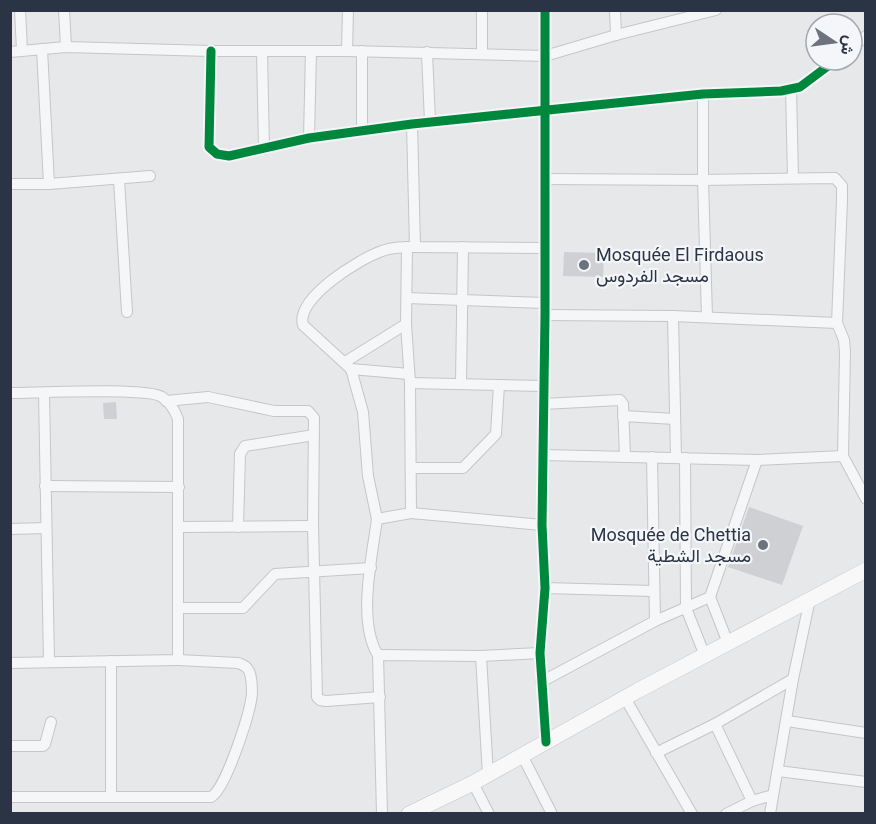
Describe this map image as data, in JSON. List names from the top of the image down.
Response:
{
  "places": ["Mosquée El Firdaous مسجد الفردوس", "Mosquée de Chettia مسجد الشطية"],
  "north": "right"
}
